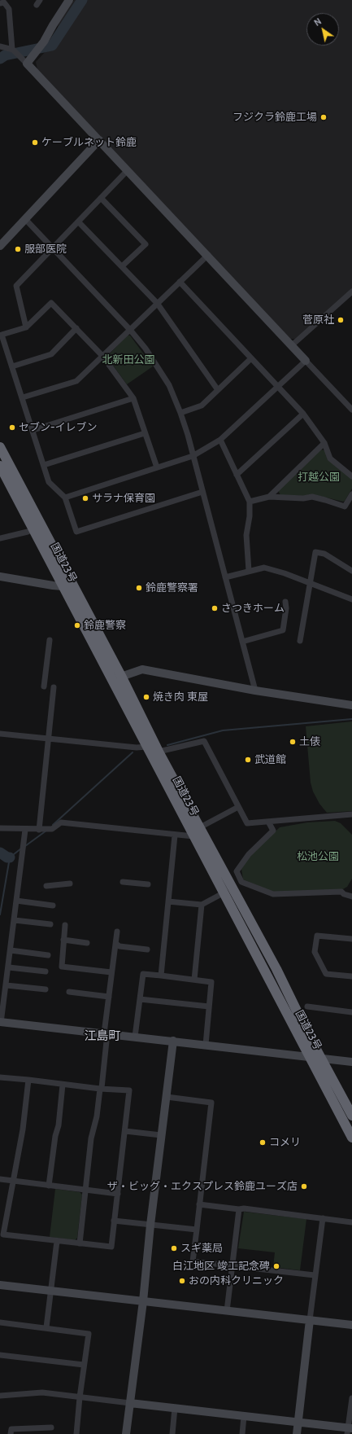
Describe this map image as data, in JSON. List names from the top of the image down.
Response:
{
  "streets": {
    "highway": ["国道23号"]
  },
  "districts": ["江島町"],
  "parks": ["北新田公園", "打越公園", "松池公園"],
  "places": [
    "フジクラ鈴鹿工場",
    "ケーブルネット鈴鹿",
    "服部医院",
    "菅原社",
    "セブン-イレブン",
    "サラナ保育園",
    "鈴鹿警察署",
    "さつきホーム",
    "鈴鹿警察",
    "焼き肉 東屋",
    "土俵",
    "武道館",
    "コメリ",
    "ザ・ビッグ・エクスプレス鈴鹿ユーズ店",
    "スギ薬局",
    "白江地区 竣工記念碑",
    "おの内科クリニック"
  ],
  "north": "top left"
}
